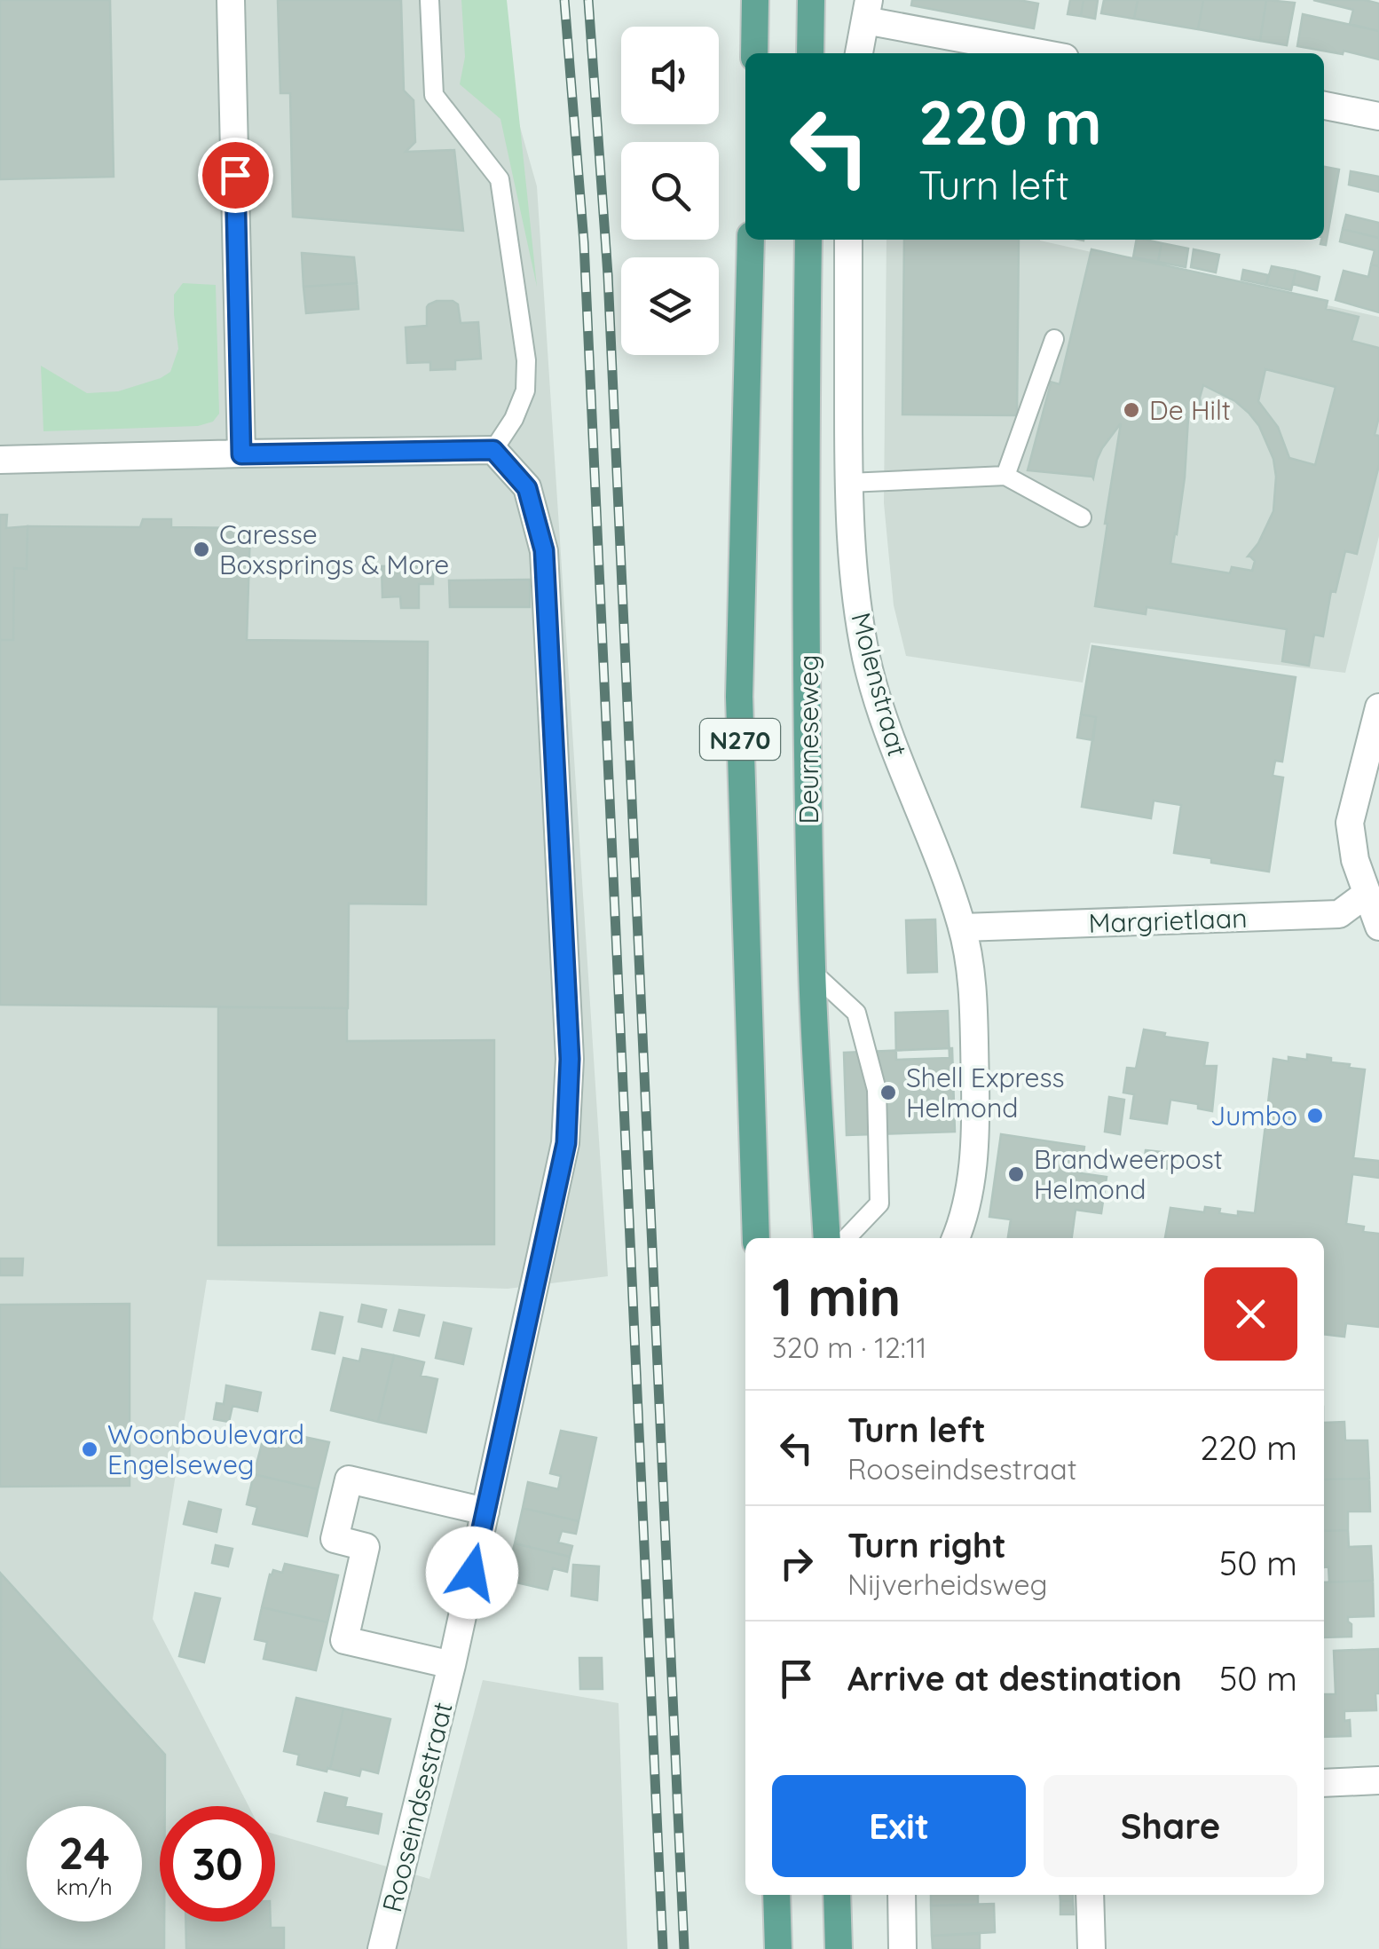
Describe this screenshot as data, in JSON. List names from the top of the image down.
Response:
{
  "streets": {
    "main road": ["N270", "Deurneseweg"],
    "street": ["Molenstraat", "Margrietlaan", "Rooseindsestraat"]
  },
  "crossings": [
    ["Molenstraat", "Margrietlaan"]
  ],
  "places": [
    "De Hilt",
    "Caresse Boxsprings & More",
    "Shell Express Helmond",
    "Jumbo",
    "Brandweerpost Helmond",
    "Woonboulevard Engelseweg"
  ],
  "page": {
    "turn": ["220 m", "Turn left"],
    "heading": ["1 min", "320 m · 12:11"],
    "list": [
      {
        "name": "Turn left",
        "note": "Rooseindsestraat",
        "value": "220 m"
      },
      {
        "name": "Turn right",
        "note": "Nijverheidsweg",
        "value": "50 m"
      },
      {
        "name": "Arrive at destination",
        "value": "50 m"
      }
    ],
    "buttons": ["Exit", "Share"],
    "speed": "24 km/h",
    "limit": "30"
  }
}
